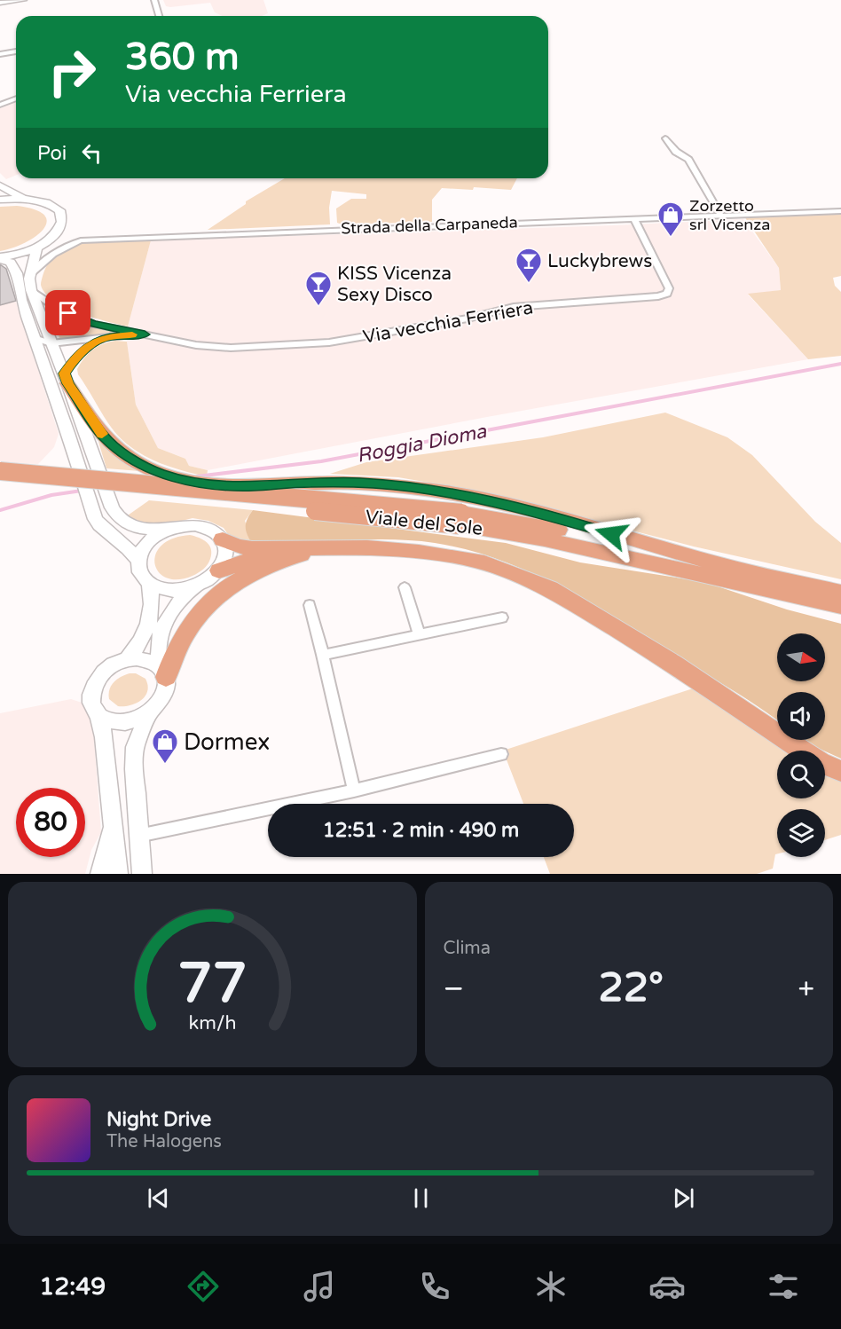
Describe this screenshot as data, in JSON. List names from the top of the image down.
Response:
{
  "streets": {
    "highway": ["Viale del Sole"],
    "street": ["Strada della Carpaneda", "Via vecchia Ferriera"]
  },
  "crossings": [
    ["Strada della Carpaneda", "Via vecchia Ferriera"]
  ],
  "water": ["Roggia Dioma"],
  "places": {
    "shop": ["Zorzetto srl Vicenza", "Dormex"],
    "bar": ["Luckybrews", "KISS Vicenza Sexy Disco"]
  },
  "north": "right",
  "page": {
    "turn": ["360 m", "Via vecchia Ferriera"],
    "then": "Poi",
    "limit": "80",
    "trip": "12:51 · 2 min · 490 m",
    "tile": "Clima",
    "heat": ["−", "22°", "+"],
    "song": ["Night Drive", "The Halogens"],
    "tabs": "12:49",
    "gauge": ["77", "km/h"]
  }
}
